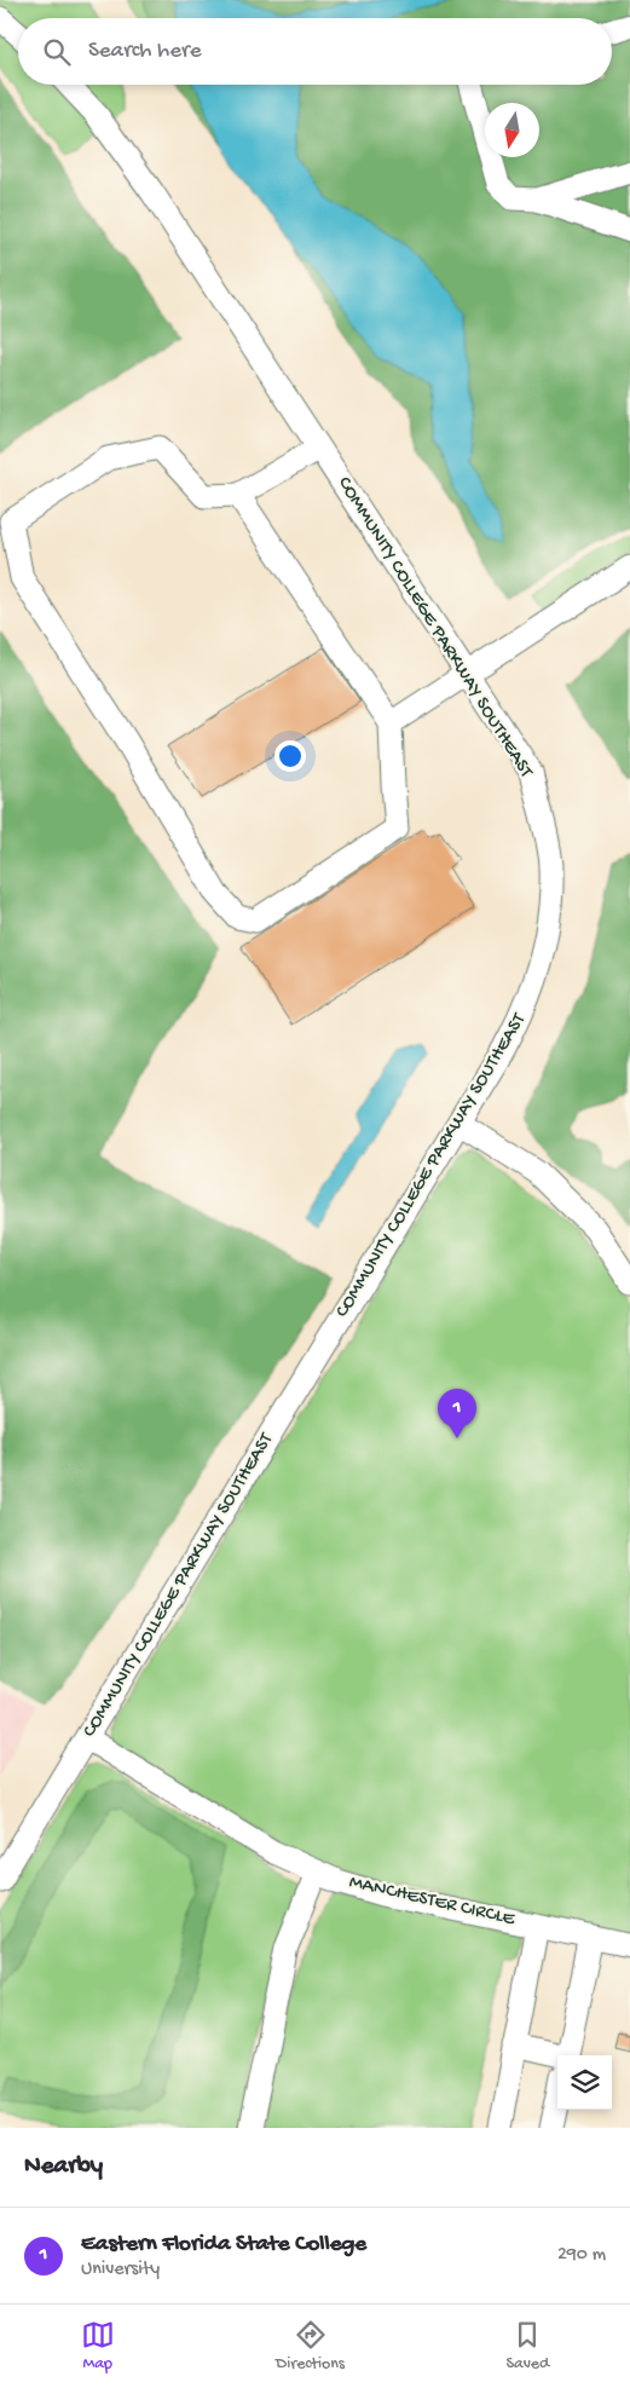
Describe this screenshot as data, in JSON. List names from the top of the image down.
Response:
{
  "streets": {
    "street": ["COMMUNITY COLLEGE PARKWAY SOUTHEAST", "MANCHESTER CIRCLE"]
  },
  "crossings": [
    ["COMMUNITY COLLEGE PARKWAY SOUTHEAST", "MANCHESTER CIRCLE"]
  ],
  "north": "bottom",
  "page": {
    "search": "Search here",
    "pins": "1",
    "heading": "Nearby",
    "list": [
      {
        "mark": "1",
        "name": "Eastern Florida State College",
        "note": "University",
        "value": "290 m"
      }
    ],
    "nav": ["Map", "Directions", "Saved"]
  }
}
